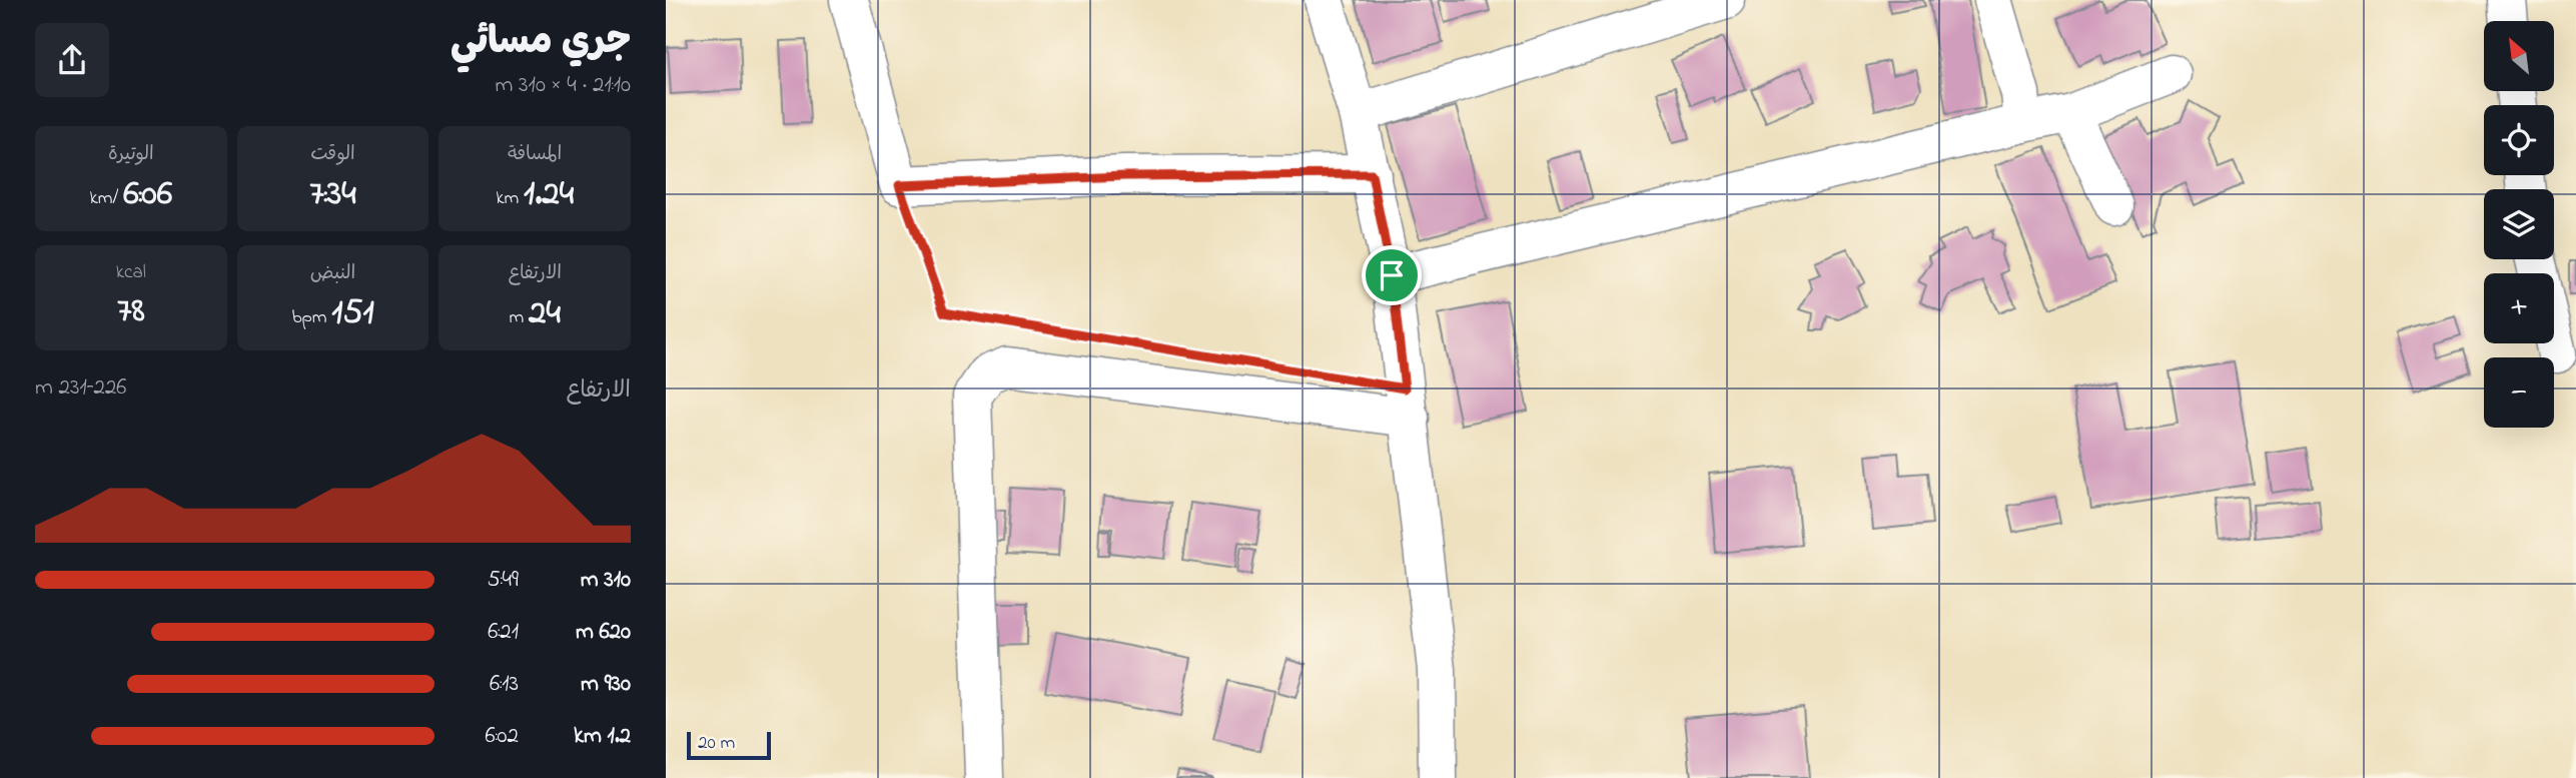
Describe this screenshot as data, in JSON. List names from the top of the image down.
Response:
{
  "scale_bar": "20 m",
  "north": "top left",
  "page": {
    "heading": ["جري مسائي", "21:10 · 4 × 310 m"],
    "map_buttons": ["+", "−"],
    "stats": [
      ["المسافة", "1.24 km"],
      ["الوقت", "7:34"],
      ["الوتيرة", "6:06 /km"],
      ["الارتفاع", "24 m"],
      ["النبض", "151 bpm"],
      ["kcal", "78"]
    ],
    "chart": ["الارتفاع", "226–231 m"],
    "list": [
      {
        "name": "310 m",
        "note": "5:49"
      },
      {
        "name": "620 m",
        "note": "6:21"
      },
      {
        "name": "930 m",
        "note": "6:13"
      },
      {
        "name": "1.2 km",
        "note": "6:02"
      }
    ],
    "scale": "20 m"
  }
}
